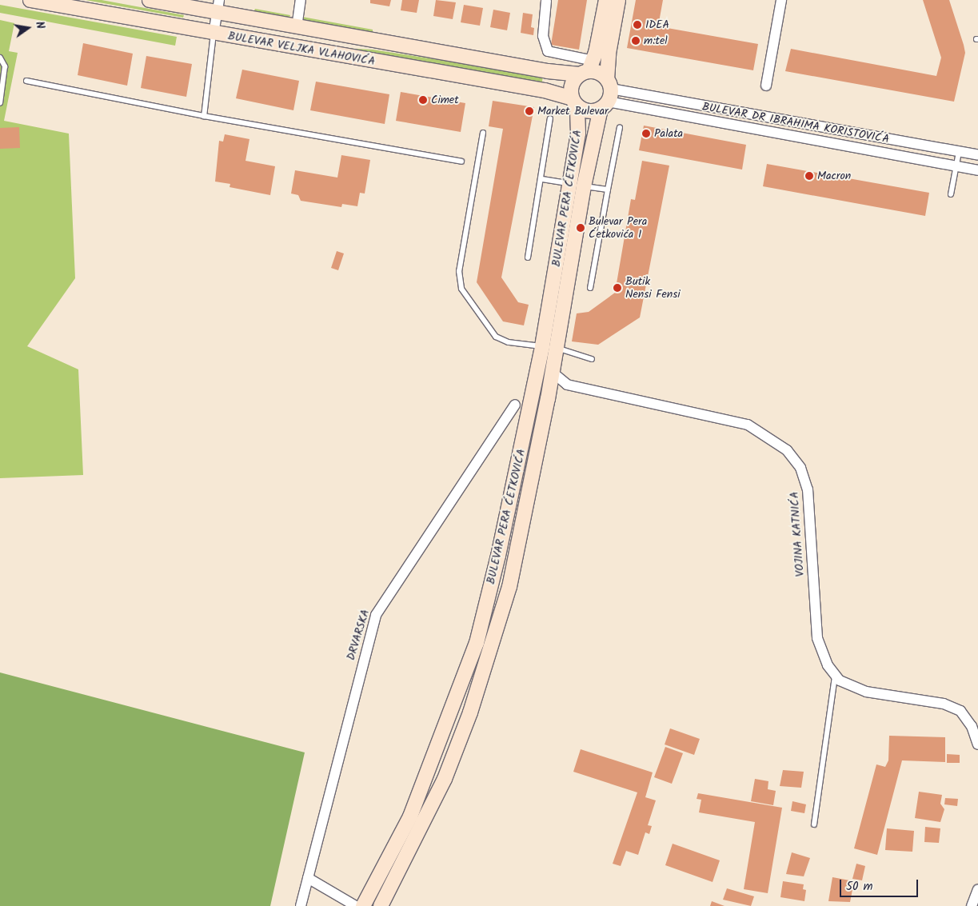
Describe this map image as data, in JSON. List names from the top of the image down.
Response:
{
  "streets": {
    "main road": ["BULEVAR VELJKA VLAHOVIĆA", "BULEVAR PERA ĆETKOVIĆA"],
    "street": ["BULEVAR DR IBRAHIMA KORISTOVIĆA", "VOJINA KATNIĆA", "DRVARSKA"]
  },
  "crossings": [
    ["BULEVAR VELJKA VLAHOVIĆA", "BULEVAR DR IBRAHIMA KORISTOVIĆA"],
    ["BULEVAR VELJKA VLAHOVIĆA", "BULEVAR PERA ĆETKOVIĆA"],
    ["BULEVAR DR IBRAHIMA KORISTOVIĆA", "BULEVAR PERA ĆETKOVIĆA"],
    ["BULEVAR PERA ĆETKOVIĆA", "VOJINA KATNIĆA"]
  ],
  "places": [
    "IDEA",
    "m:tel",
    "Cimet",
    "Market Bulevar",
    "Palata",
    "Macron",
    "Bulevar Pera Ćetkovića I",
    "Butik Nensi Fensi"
  ],
  "scale_bar": "50 m",
  "north": "right"
}
